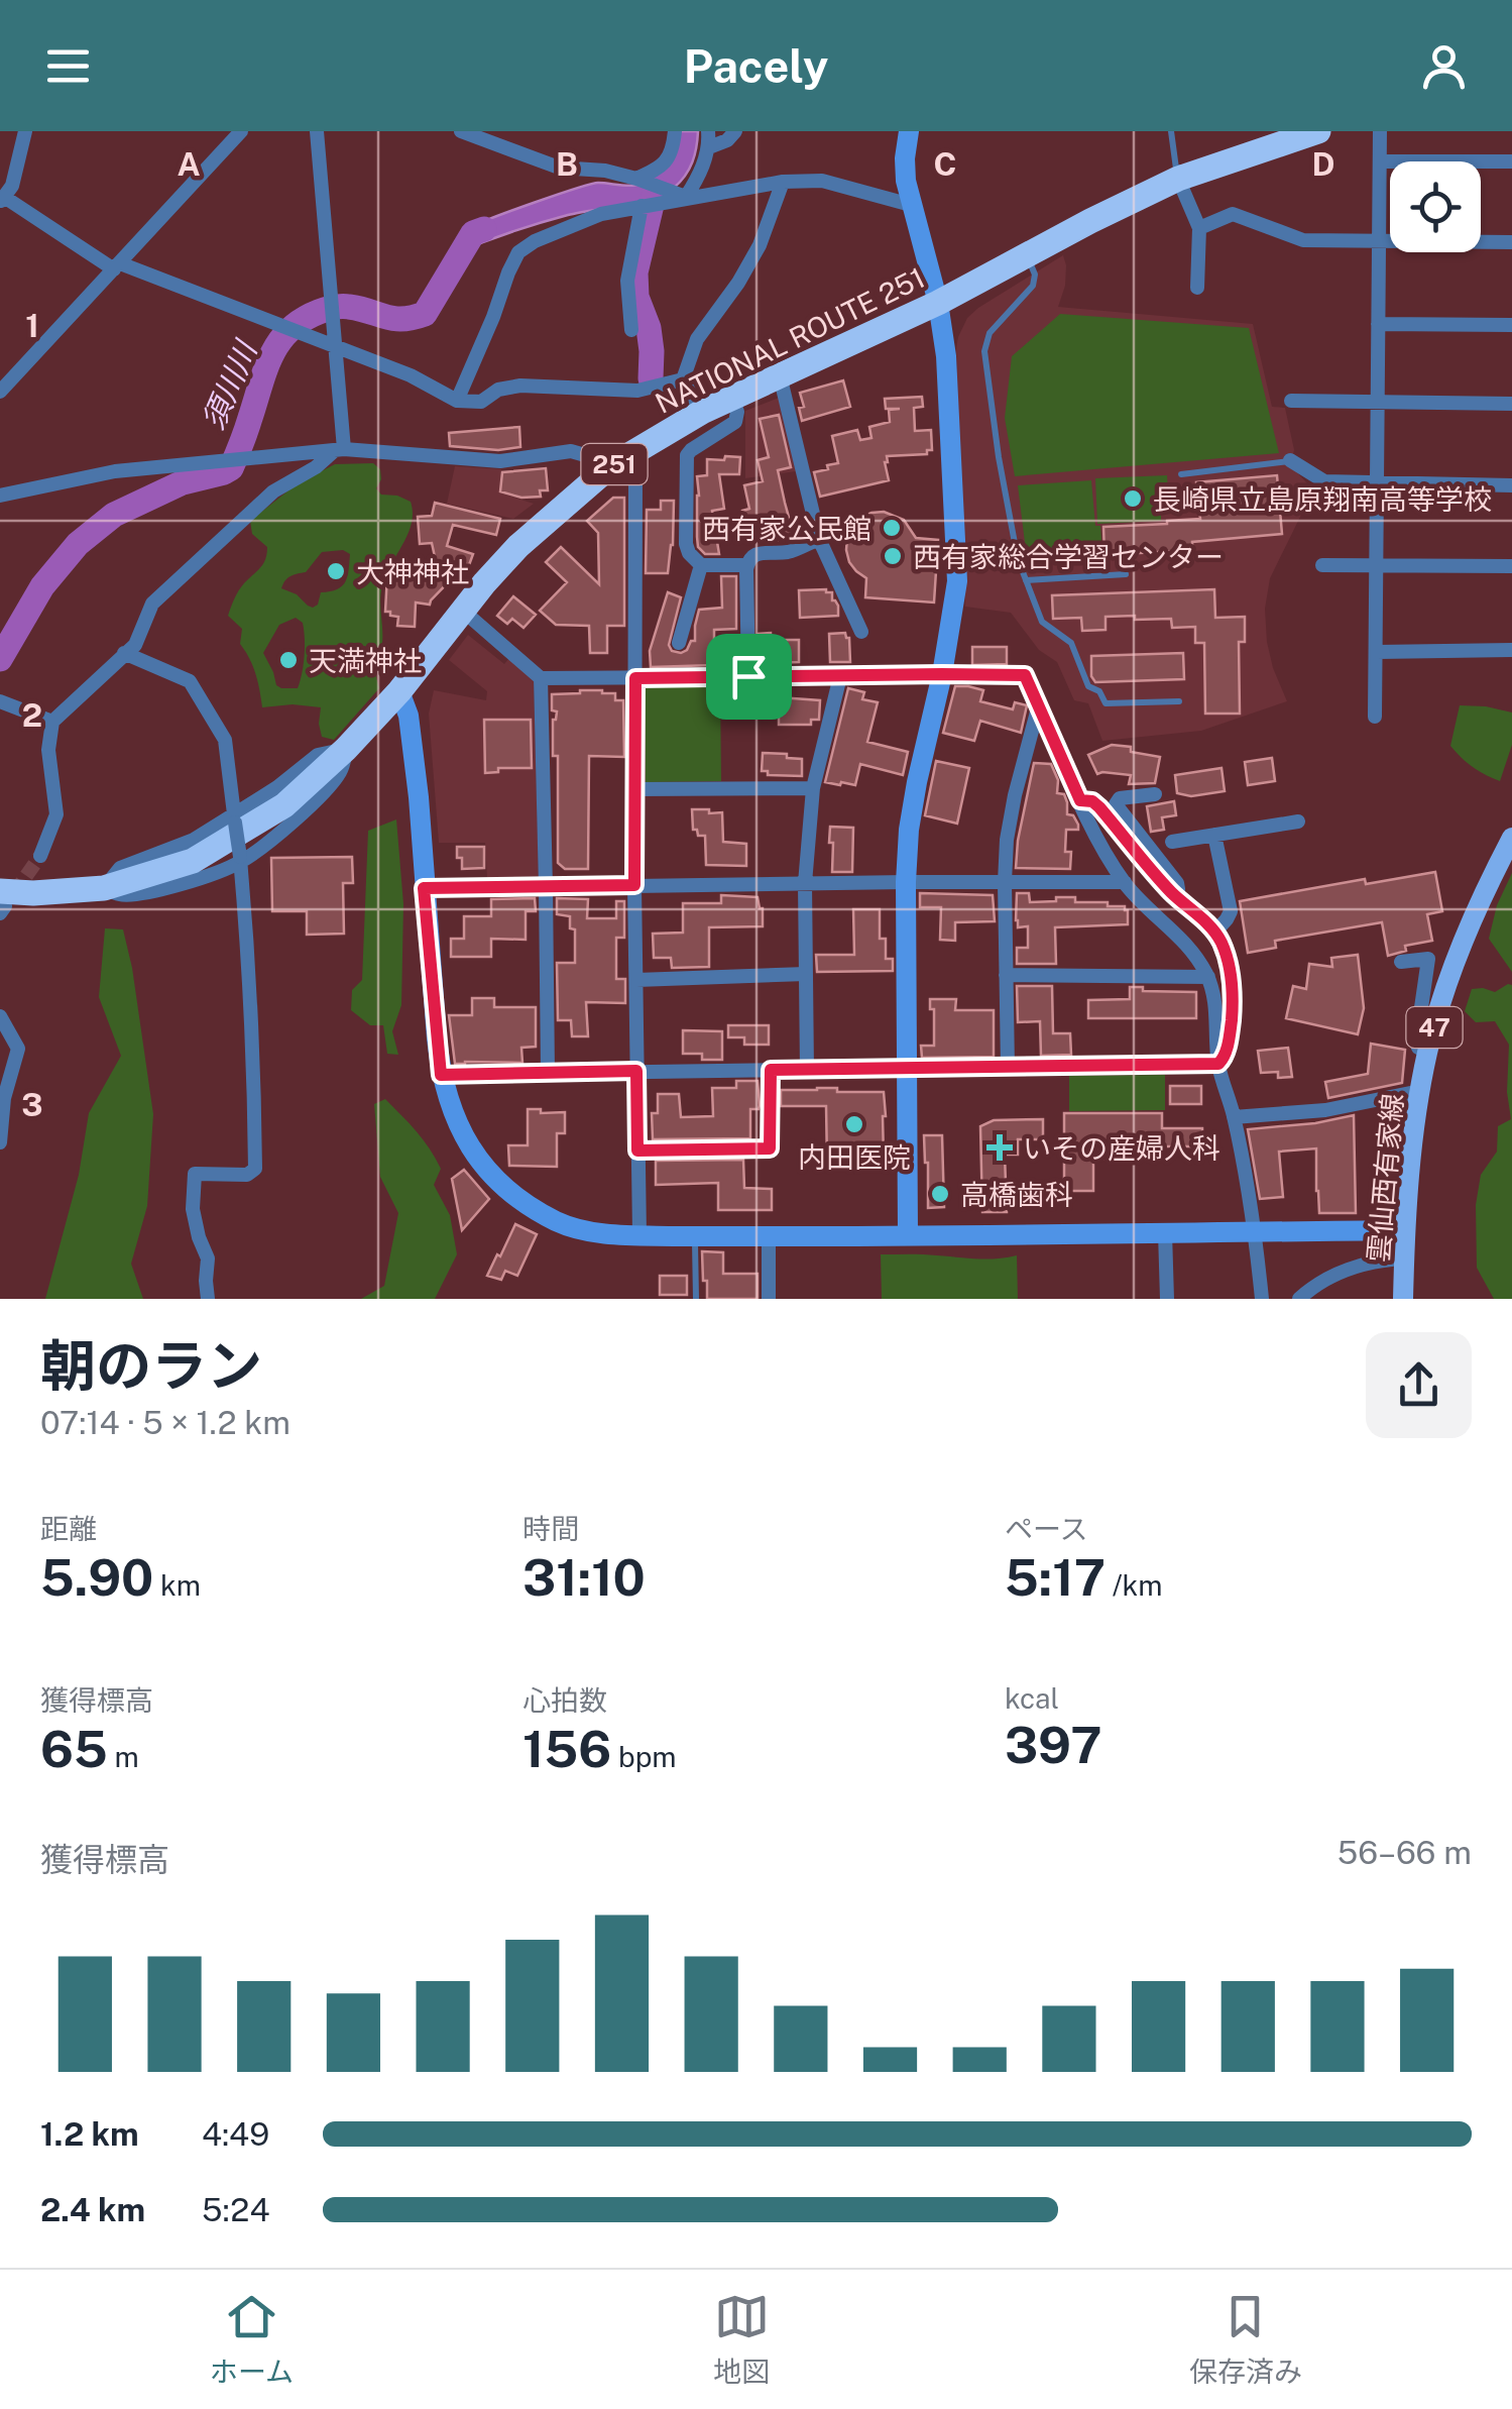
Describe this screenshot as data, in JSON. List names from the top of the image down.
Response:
{
  "streets": {
    "highway": ["NATIONAL ROUTE 251", "251"],
    "main road": ["47", "雲仙西有家線"]
  },
  "water": ["須川川"],
  "places": {
    "other": [
      "長崎県立島原翔南高等学校",
      "西有家公民館",
      "西有家総合学習センター",
      "大神神社",
      "天満神社",
      "内田医院",
      "高橋歯科"
    ],
    "health": ["いその産婦人科"]
  },
  "page": {
    "header": "Pacely",
    "heading": ["朝のラン", "07:14 · 5 × 1.2 km"],
    "stats": [
      ["距離", "5.90 km"],
      ["時間", "31:10"],
      ["ペース", "5:17 /km"],
      ["獲得標高", "65 m"],
      ["心拍数", "156 bpm"],
      ["kcal", "397"]
    ],
    "chart": ["獲得標高", "56–66 m"],
    "list": [
      {
        "name": "1.2 km",
        "note": "4:49"
      },
      {
        "name": "2.4 km",
        "note": "5:24"
      }
    ],
    "tabs": ["ホーム", "地図", "保存済み"]
  },
  "grid": {
    "columns": [
      "A",
      "B",
      "C",
      "D"
    ],
    "rows": ["1", "2", "3"]
  }
}
